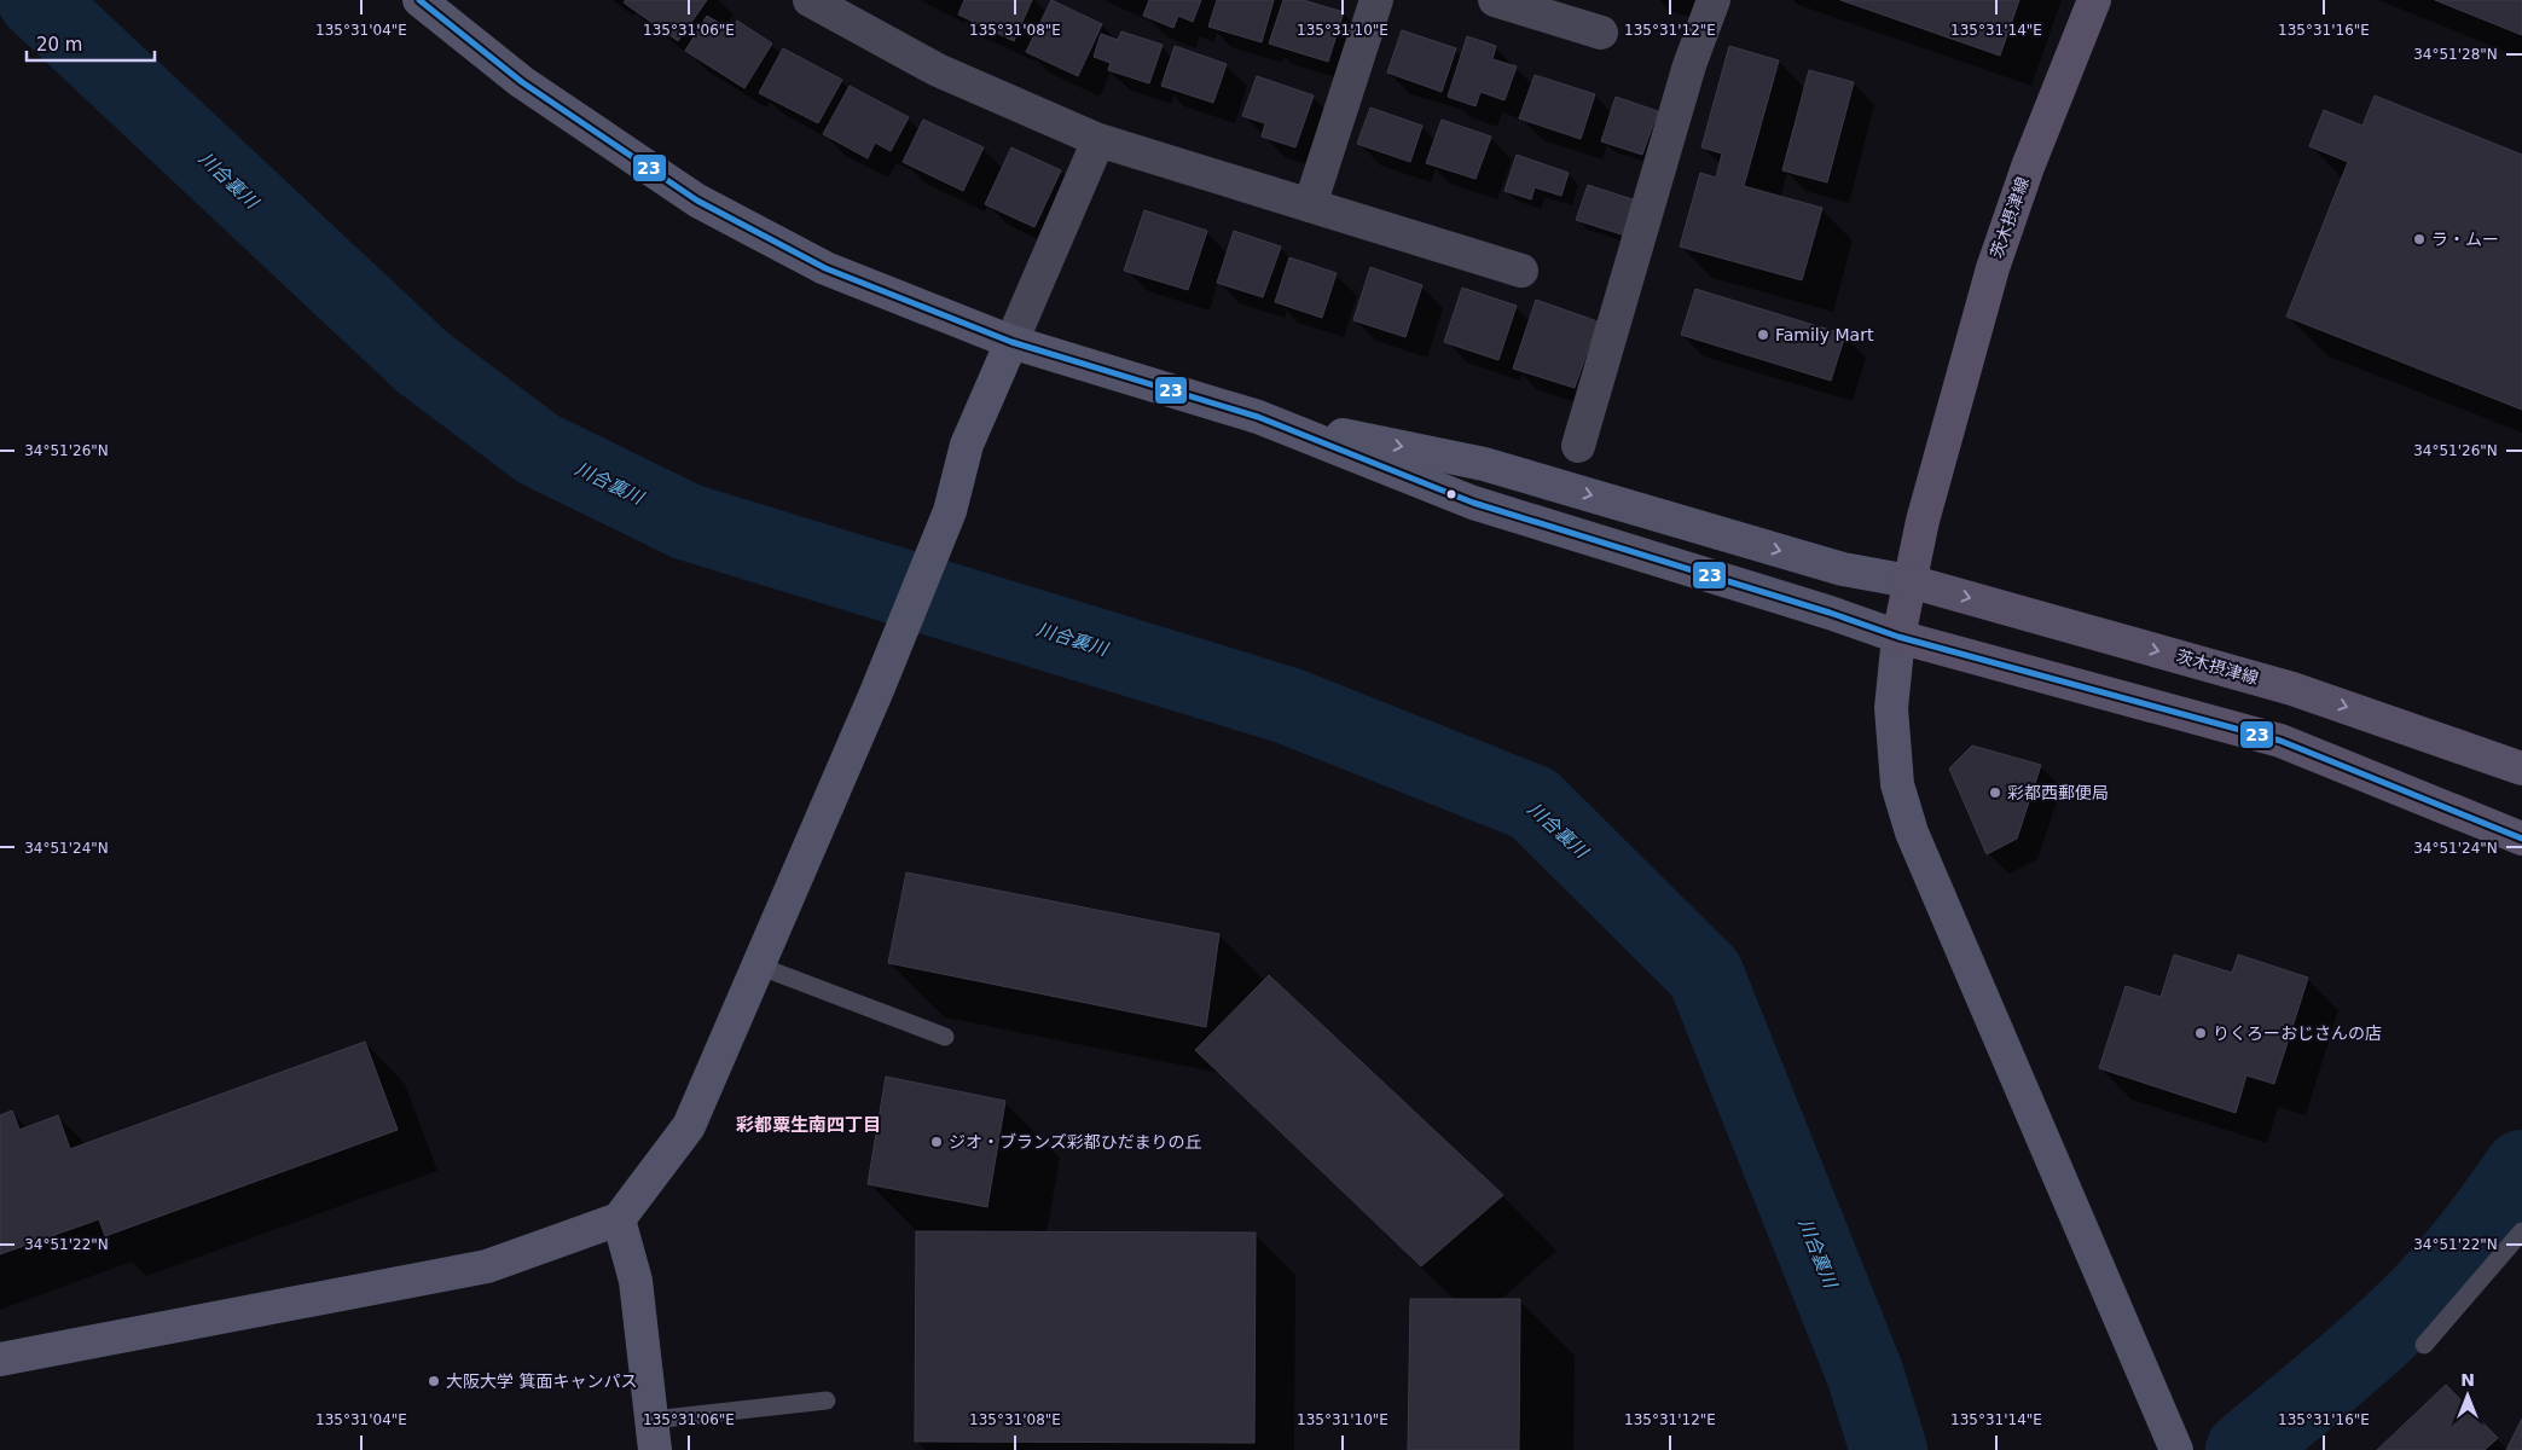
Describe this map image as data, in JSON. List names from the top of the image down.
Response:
{
  "streets": {
    "main road": ["茨木摂津線"]
  },
  "districts": ["彩都粟生南四丁目"],
  "water": ["川合裏川"],
  "places": [
    "ラ・ムー",
    "Family Mart",
    "彩都西郵便局",
    "りくろーおじさんの店",
    "ジオ・ブランズ彩都ひだまりの丘",
    "大阪大学 箕面キャンパス"
  ],
  "lines": ["transit line 23"],
  "scale_bar": "20 m",
  "north": "top",
  "coordinates": [
    "135°31'04\"E",
    "135°31'06\"E",
    "135°31'08\"E",
    "135°31'10\"E",
    "135°31'12\"E",
    "135°31'14\"E",
    "135°31'16\"E",
    "34°51'28\"N",
    "34°51'26\"N",
    "34°51'24\"N",
    "34°51'22\"N"
  ]
}
